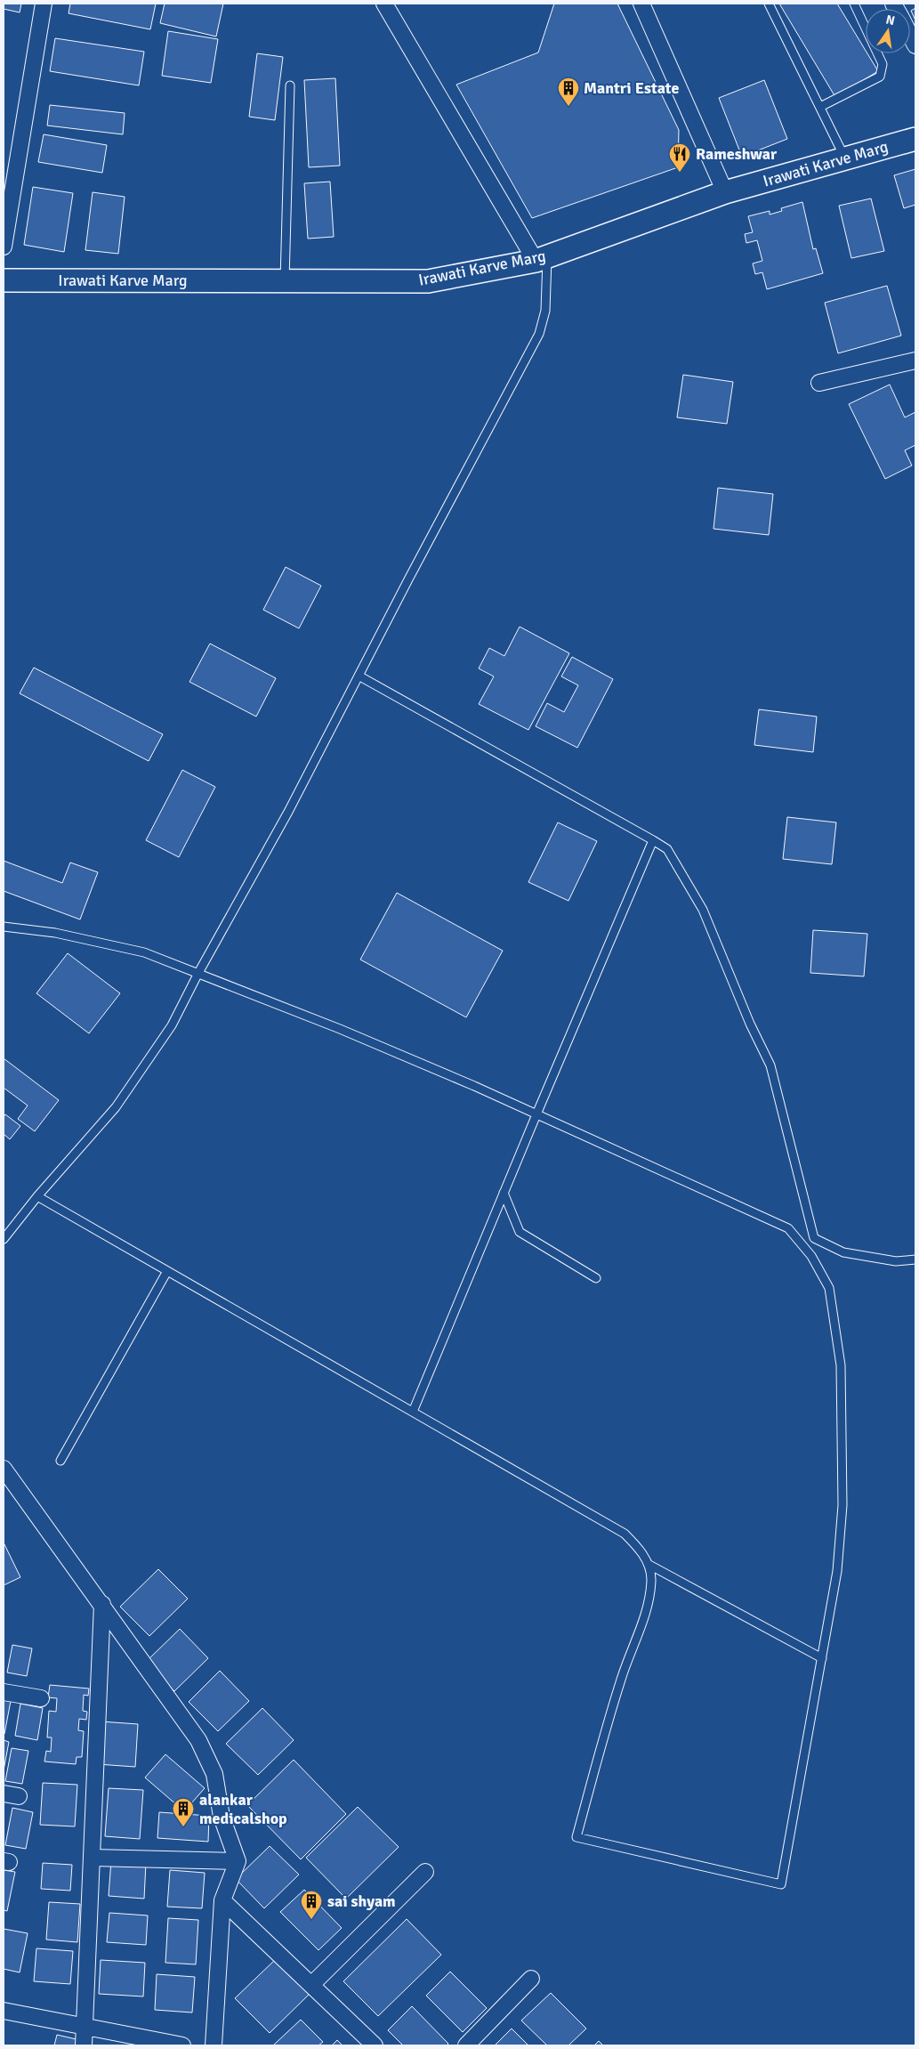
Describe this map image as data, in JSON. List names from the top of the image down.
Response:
{
  "streets": {
    "main road": ["Irawati Karve Marg"]
  },
  "places": {
    "building": ["Mantri Estate", "alankar medicalshop", "sai shyam"],
    "restaurant": ["Rameshwar"]
  },
  "north": "top"
}
